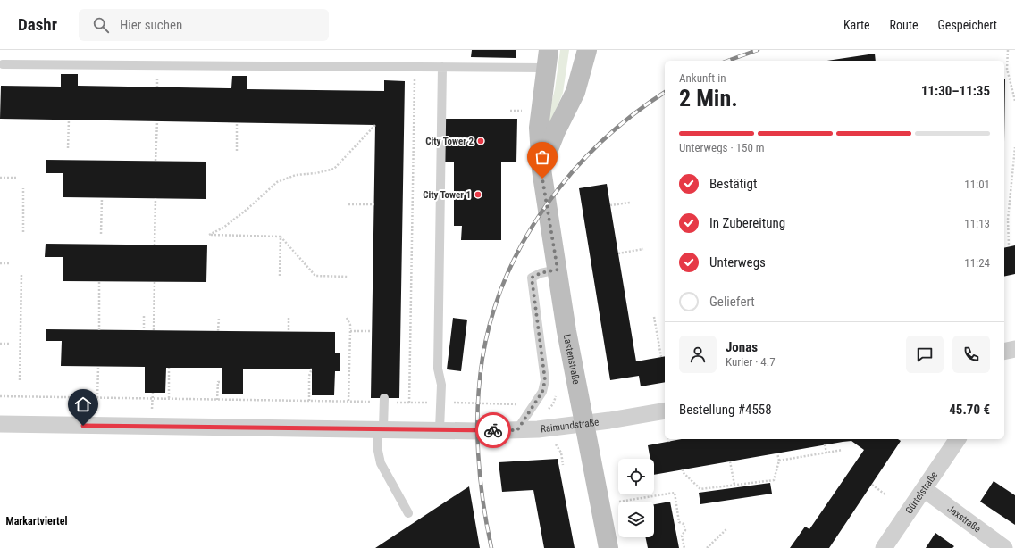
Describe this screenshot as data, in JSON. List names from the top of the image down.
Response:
{
  "streets": {
    "main road": ["Lastenstraße"],
    "street": ["Raimundstraße", "Gürtelstraße", "Jaxstraße"]
  },
  "crossings": [
    ["Lastenstraße", "Raimundstraße"],
    ["Gürtelstraße", "Jaxstraße"]
  ],
  "districts": ["Markartviertel"],
  "places": ["City Tower 2", "City Tower 1"],
  "page": {
    "header": "Dashr",
    "search": "Hier suchen",
    "nav": ["Karte", "Route", "Gespeichert"],
    "heading": ["2 Min.", "Ankunft in", "11:30–11:35"],
    "panel": [
      "Jonas",
      "Kurier · 4.7",
      "Bestellung #4558",
      "45.70 €"
    ],
    "bar": "Unterwegs · 150 m",
    "list": [
      ["Bestätigt", "11:01"],
      ["In Zubereitung", "11:13"],
      ["Unterwegs", "11:24"],
      "Geliefert"
    ]
  }
}
